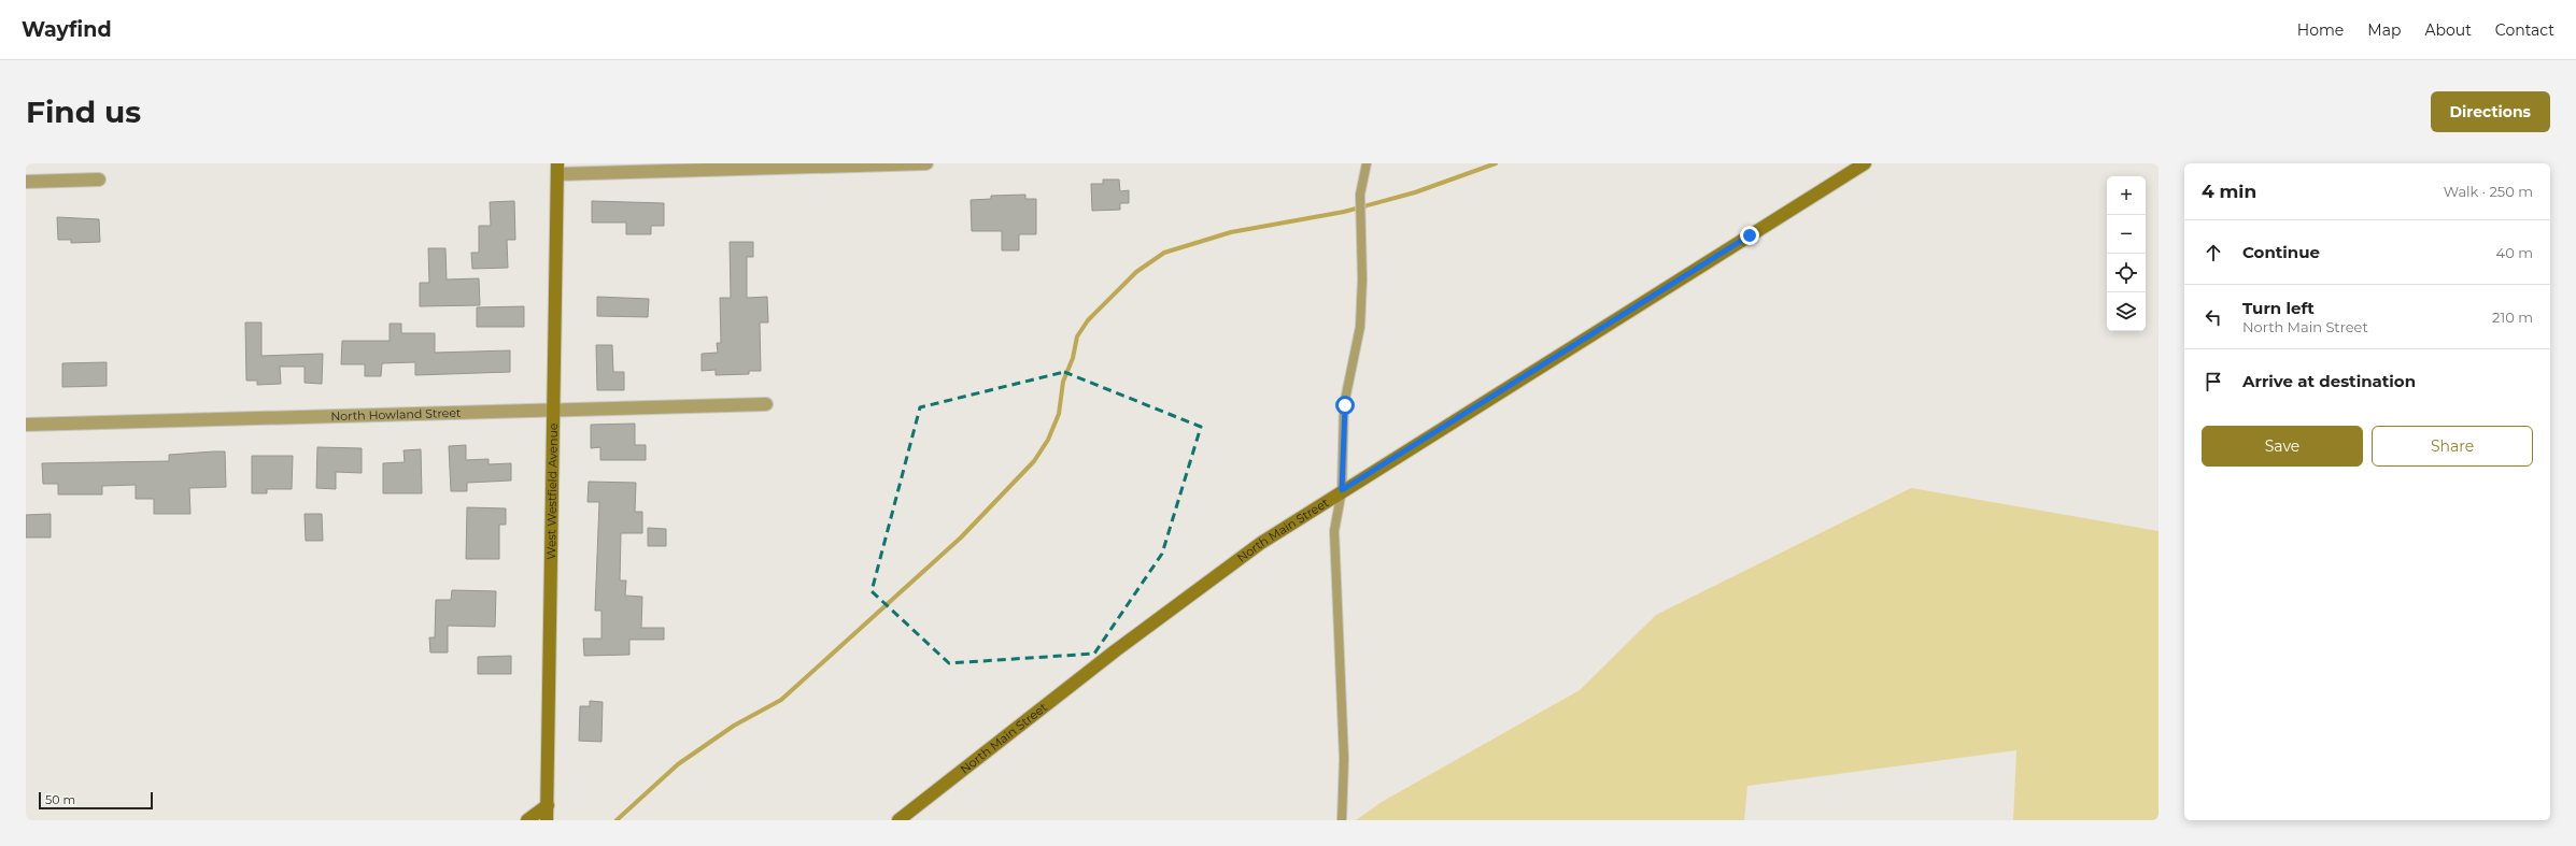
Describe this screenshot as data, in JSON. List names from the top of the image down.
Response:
{
  "streets": {
    "main road": ["West Westfield Avenue", "North Main Street"],
    "street": ["North Howland Street"]
  },
  "crossings": [
    ["North Howland Street", "West Westfield Avenue"]
  ],
  "scale_bar": "50 m",
  "page": {
    "header": "Wayfind",
    "nav": [
      "Home",
      "Map",
      "About",
      "Contact"
    ],
    "buttons": [
      "Directions",
      ["Save", "Share"]
    ],
    "title": "Find us",
    "heading": ["4 min", "Walk · 250 m"],
    "map_buttons": ["+", "−"],
    "list": [
      ["Continue", "40 m"],
      ["Turn left", "North Main Street", "210 m"],
      "Arrive at destination"
    ],
    "scale": "50 m"
  }
}
